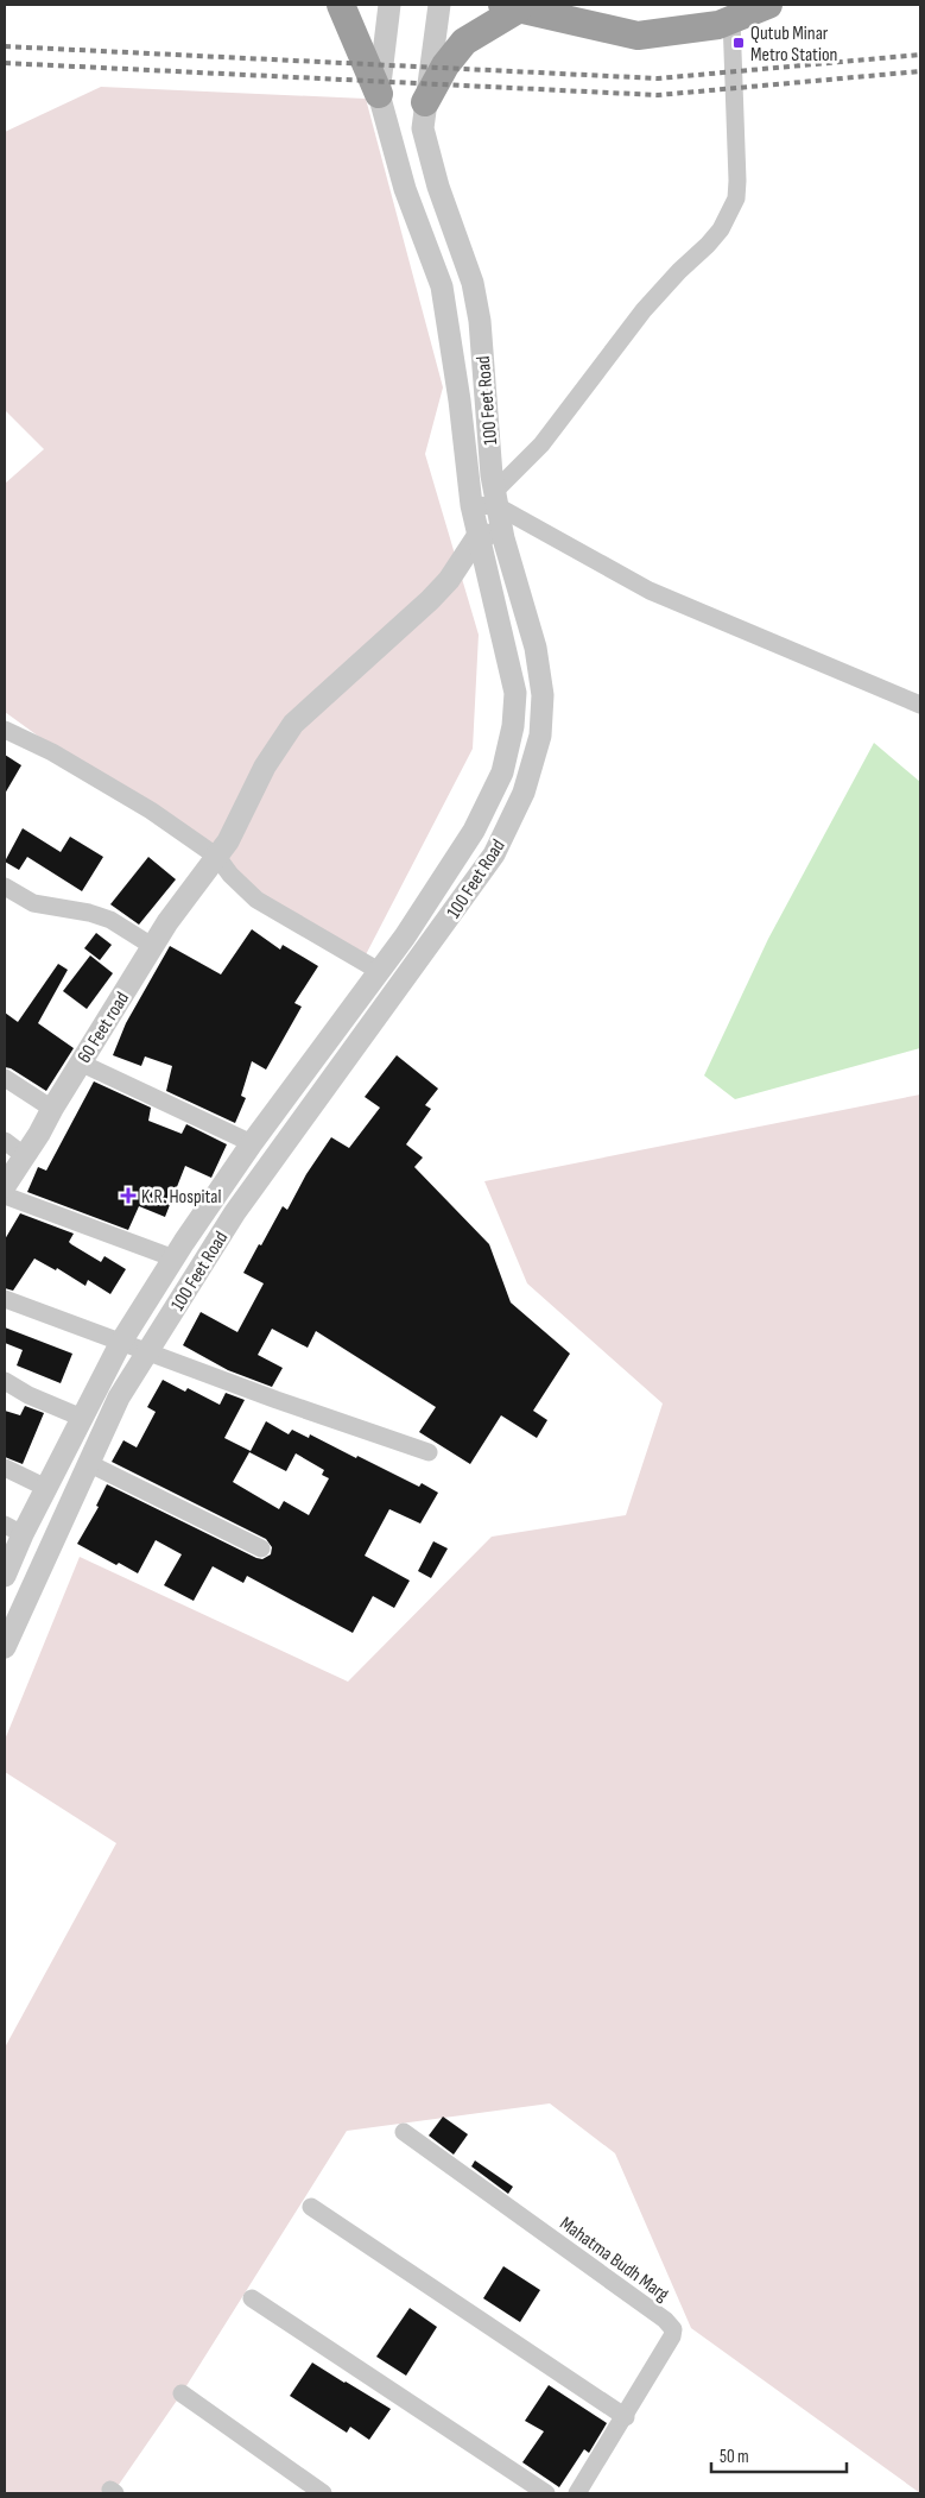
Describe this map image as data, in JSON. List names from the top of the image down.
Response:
{
  "streets": {
    "street": ["100 Feet Road", "60 Feet road", "Mahatma Budh Marg"]
  },
  "crossings": [
    ["100 Feet Road", "60 Feet road"]
  ],
  "places": {
    "transit": ["Qutub Minar Metro Station"],
    "health": ["K.R. Hospital"]
  },
  "scale_bar": "50 m"
}
